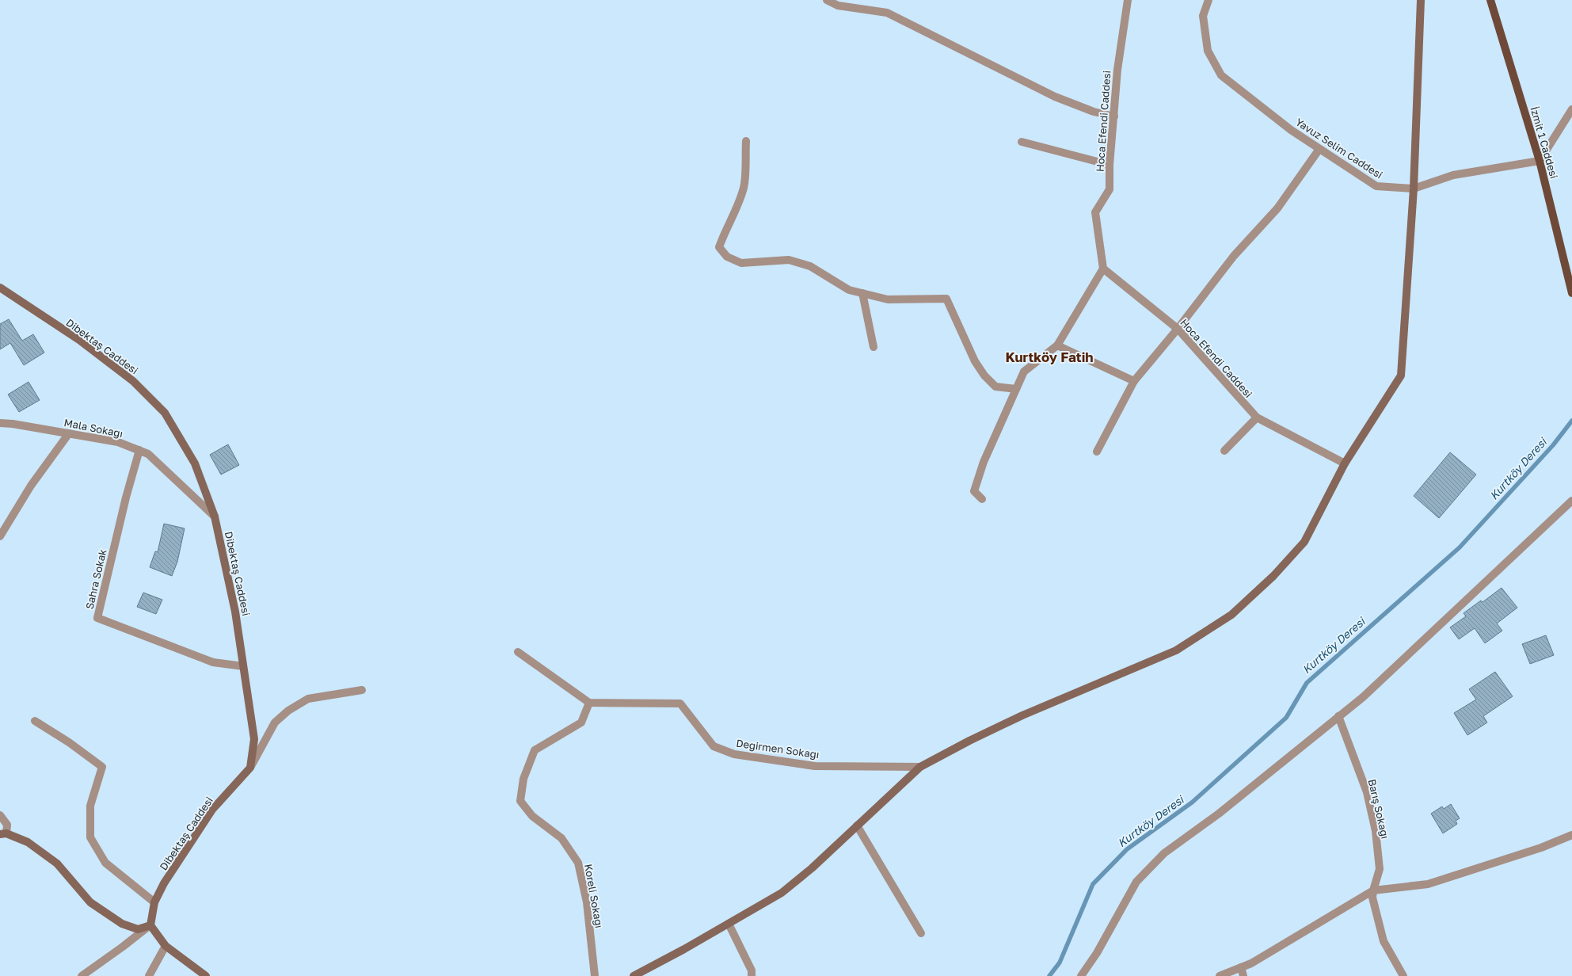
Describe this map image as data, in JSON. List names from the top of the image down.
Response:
{
  "streets": {
    "main road": ["İzmit 1 Caddesi"],
    "street": [
      "Hoca Efendi Caddesi",
      "Yavuz Selim Caddesi",
      "Dibektaş Caddesi",
      "Mala Sokağı",
      "Sahra Sokak",
      "Değirmen Sokağı",
      "Barış Sokağı",
      "Koreli Sokağı"
    ]
  },
  "crossings": [
    ["İzmit 1 Caddesi", "Yavuz Selim Caddesi"],
    ["Dibektaş Caddesi", "Mala Sokağı"],
    ["Dibektaş Caddesi", "Sahra Sokak"],
    ["Mala Sokağı", "Sahra Sokak"],
    ["Değirmen Sokağı", "Koreli Sokağı"]
  ],
  "districts": ["Kurtköy Fatih"],
  "water": ["Kurtköy Deresi"]
}
